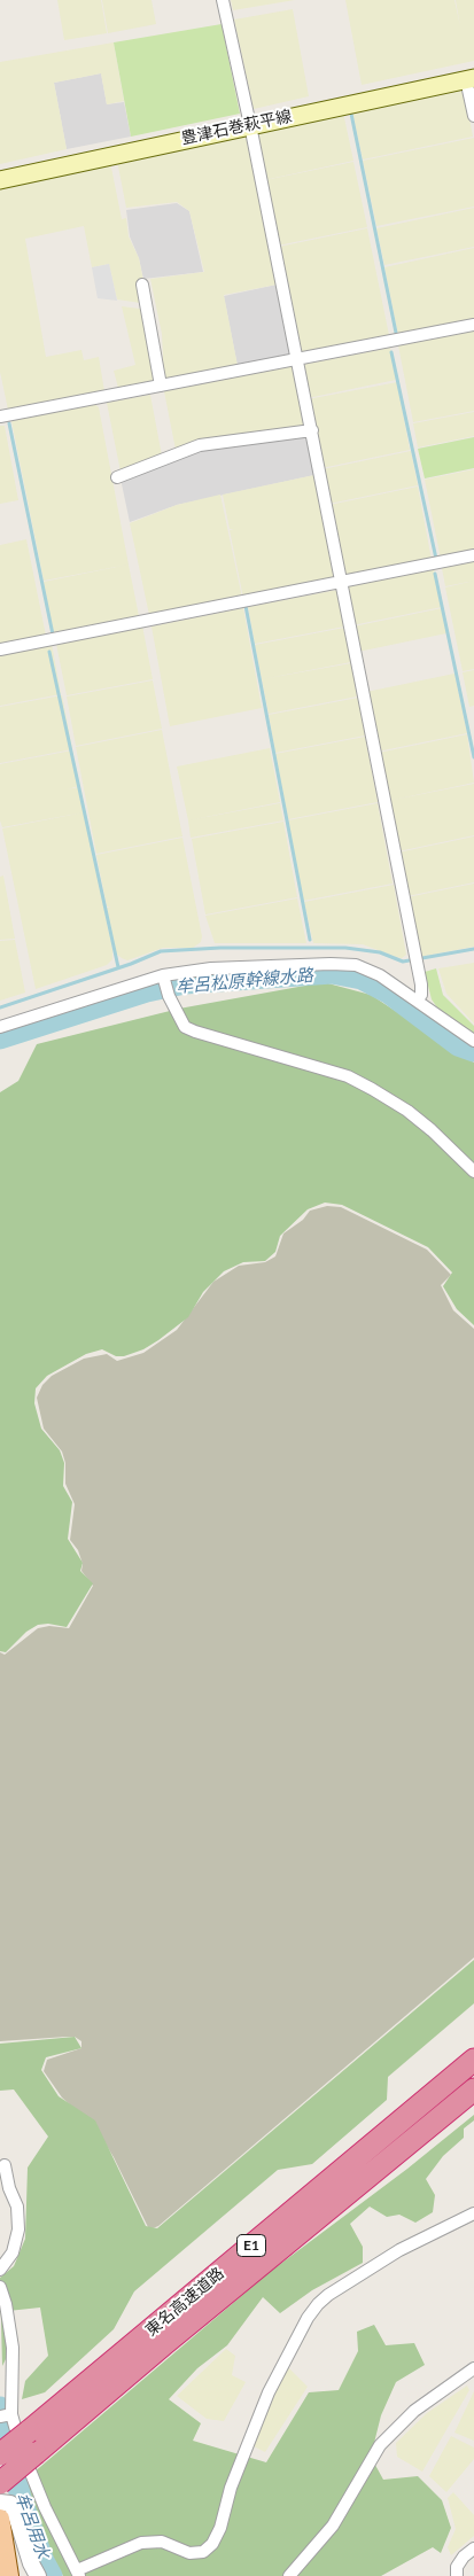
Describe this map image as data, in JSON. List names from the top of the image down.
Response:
{
  "streets": {
    "highway": ["E1", "東名高速道路"],
    "main road": ["豊津石巻萩平線"]
  },
  "water": ["牟呂松原幹線水路", "牟呂用水"]
}
